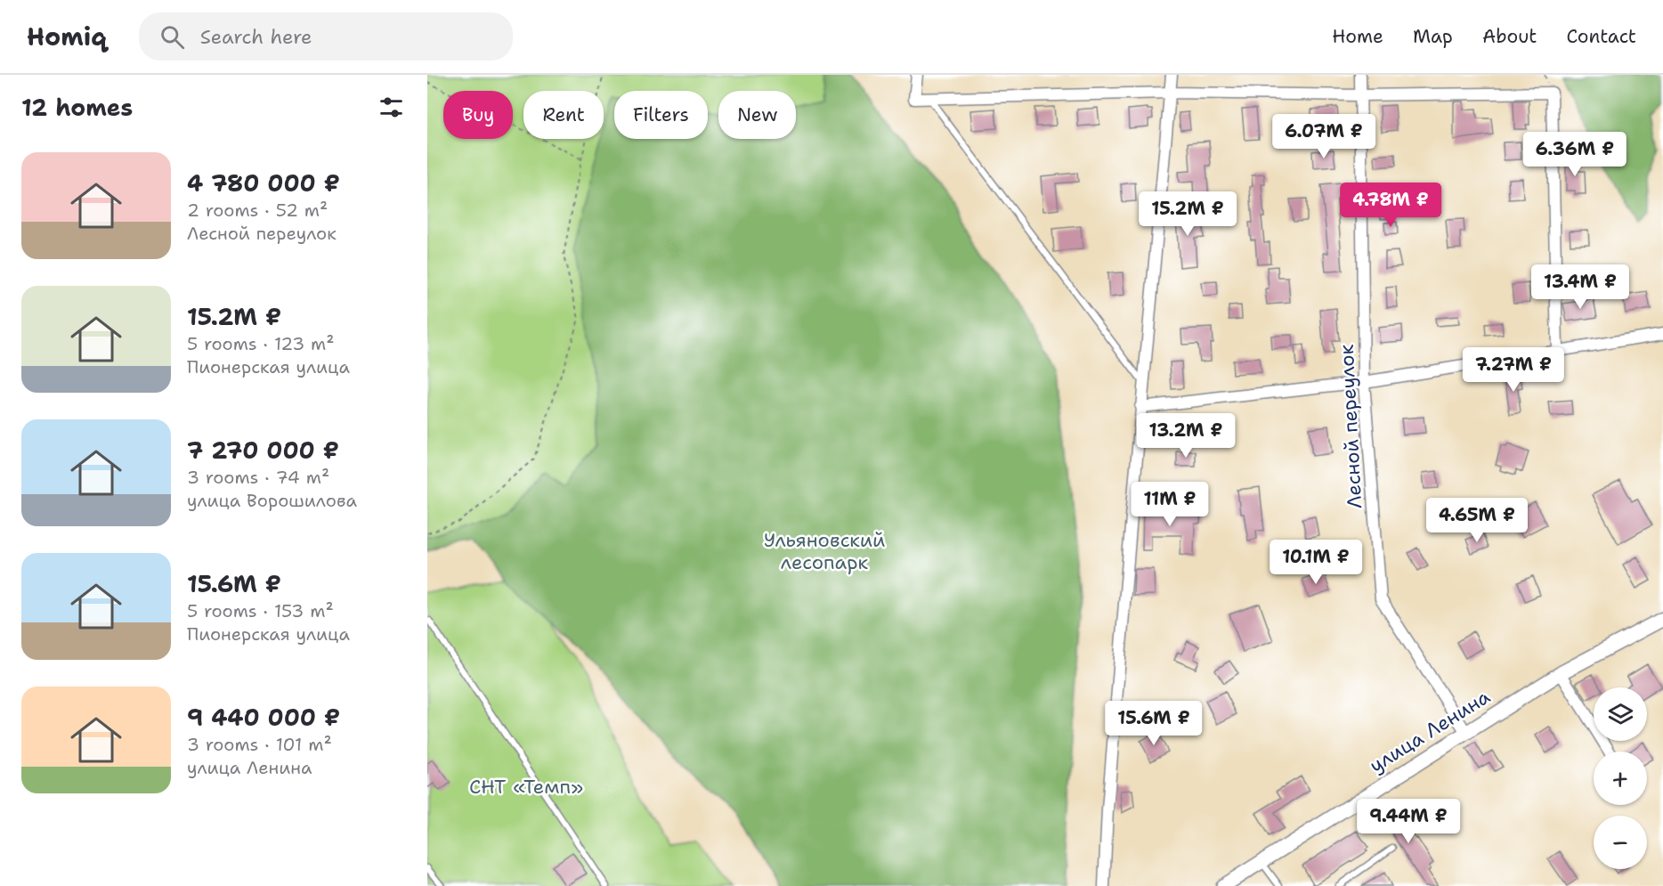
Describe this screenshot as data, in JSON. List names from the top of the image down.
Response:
{
  "streets": {
    "street": ["Лесной переулок", "улица Ленина"]
  },
  "crossings": [
    ["Лесной переулок", "улица Ленина"]
  ],
  "parks": ["Ульяновский лесопарк", "СНТ «Темп»"],
  "page": {
    "header": "Homiq",
    "search": "Search here",
    "nav": [
      "Home",
      "Map",
      "About",
      "Contact"
    ],
    "heading": "12 homes",
    "chip": [
      "Buy",
      "Rent",
      "Filters",
      "New"
    ],
    "price": [
      "6.07M ₽",
      "6.36M ₽",
      "4.78M ₽",
      "15.2M ₽",
      "13.4M ₽",
      "7.27M ₽",
      "13.2M ₽",
      "11M ₽",
      "4.65M ₽",
      "10.1M ₽",
      "15.6M ₽",
      "9.44M ₽"
    ],
    "list": [
      {
        "name": "4 780 000 ₽",
        "note": "2 rooms · 52 m² · Лесной переулок"
      },
      {
        "name": "15.2M ₽",
        "note": "5 rooms · 123 m² · Пионерская улица"
      },
      {
        "name": "7 270 000 ₽",
        "note": "3 rooms · 74 m² · улица Ворошилова"
      },
      {
        "name": "15.6M ₽",
        "note": "5 rooms · 153 m² · Пионерская улица"
      },
      {
        "name": "9 440 000 ₽",
        "note": "3 rooms · 101 m² · улица Ленина"
      }
    ],
    "map_buttons": ["+", "−"]
  }
}
